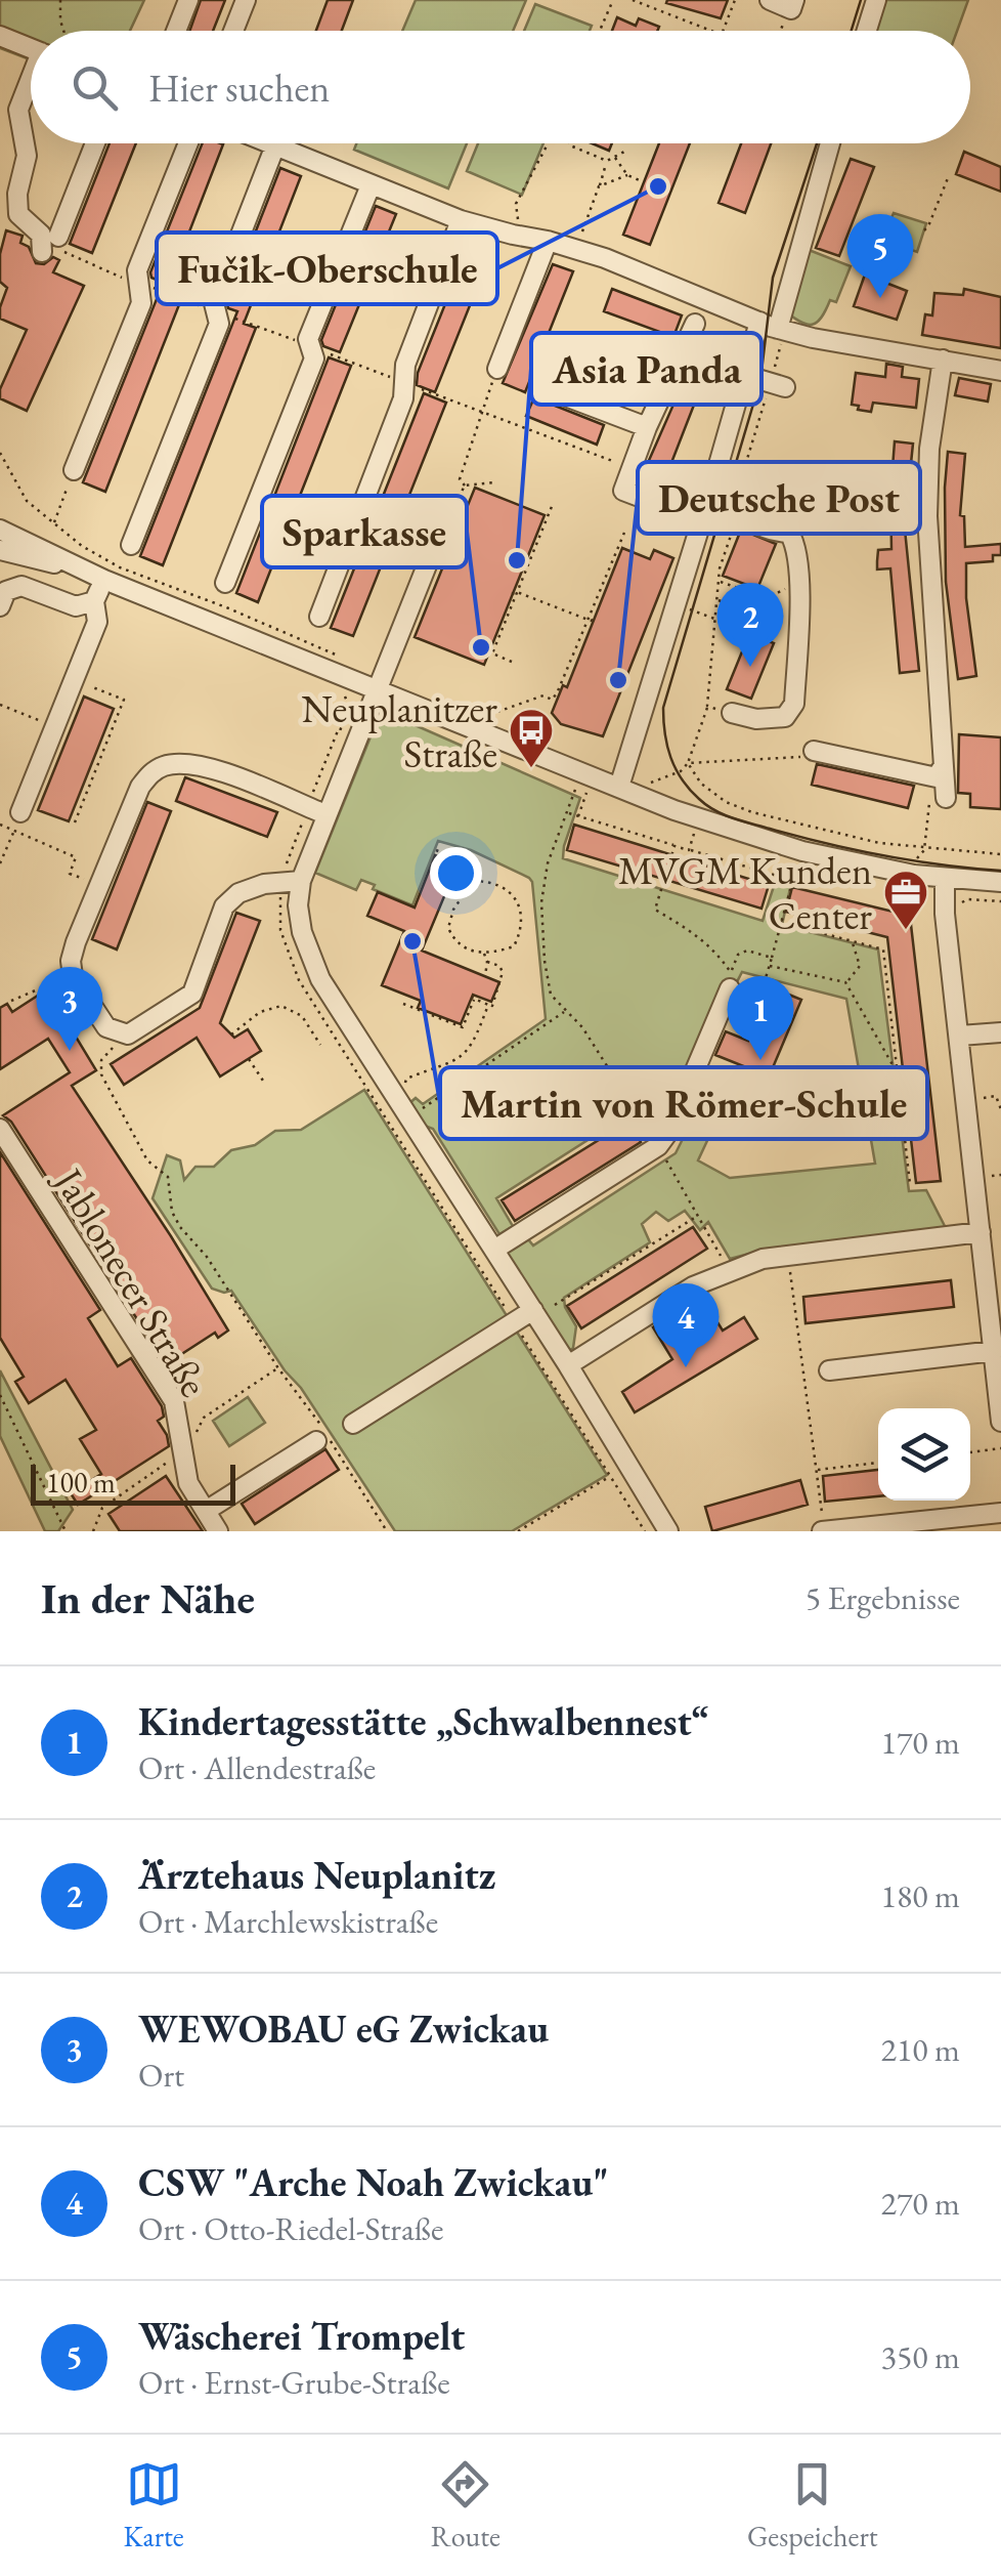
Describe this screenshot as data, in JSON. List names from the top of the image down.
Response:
{
  "streets": {
    "street": ["Jablonecer Straße"]
  },
  "places": {
    "other": [
      "Fučik-Oberschule",
      "Asia Panda",
      "Sparkasse",
      "Deutsche Post",
      "Martin von Römer-Schule"
    ],
    "bus stop": ["Neuplanitzer Straße"],
    "office": ["MVGM Kunden Center"]
  },
  "scale_bar": "100 m",
  "page": {
    "search": "Hier suchen",
    "pins": [
      "5",
      "2",
      "3",
      "1",
      "4"
    ],
    "scale": "100 m",
    "heading": ["In der Nähe", "5 Ergebnisse"],
    "list": [
      {
        "mark": "1",
        "name": "Kindertagesstätte „Schwalbennest“",
        "note": "Ort · Allendestraße",
        "value": "170 m"
      },
      {
        "mark": "2",
        "name": "Ärztehaus Neuplanitz",
        "note": "Ort · Marchlewskistraße",
        "value": "180 m"
      },
      {
        "mark": "3",
        "name": "WEWOBAU eG Zwickau",
        "note": "Ort",
        "value": "210 m"
      },
      {
        "mark": "4",
        "name": "CSW \"Arche Noah Zwickau\"",
        "note": "Ort · Otto-Riedel-Straße",
        "value": "270 m"
      },
      {
        "mark": "5",
        "name": "Wäscherei Trompelt",
        "note": "Ort · Ernst-Grube-Straße",
        "value": "350 m"
      }
    ],
    "nav": ["Karte", "Route", "Gespeichert"]
  }
}
